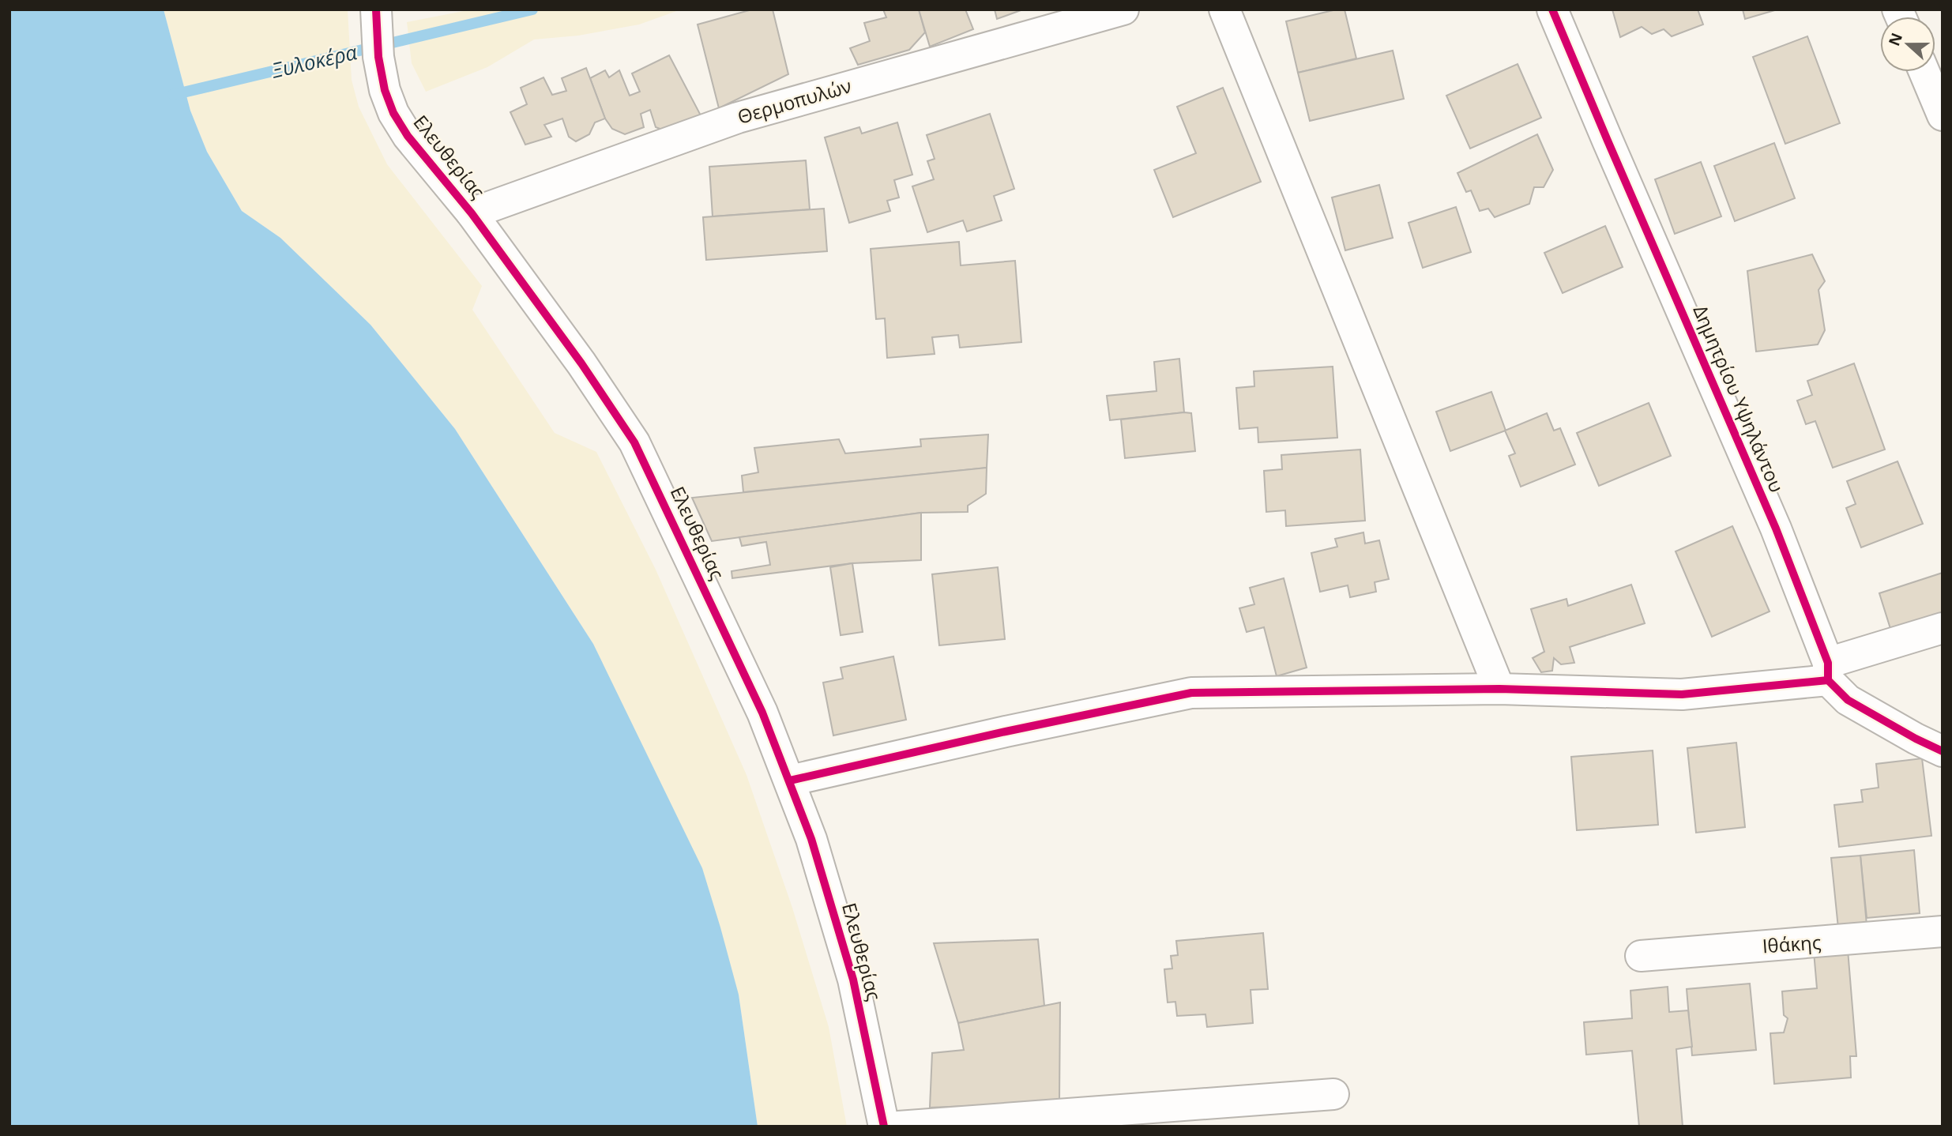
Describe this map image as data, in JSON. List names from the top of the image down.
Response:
{
  "streets": {
    "street": [
      "Θερμοπυλών",
      "Ελευθερίας",
      "Δημητρίου Υψηλάντου",
      "Ιθάκης"
    ]
  },
  "crossings": [
    ["Θερμοπυλών", "Ελευθερίας"]
  ],
  "water": ["Ξυλοκέρα"],
  "north": "left"
}
